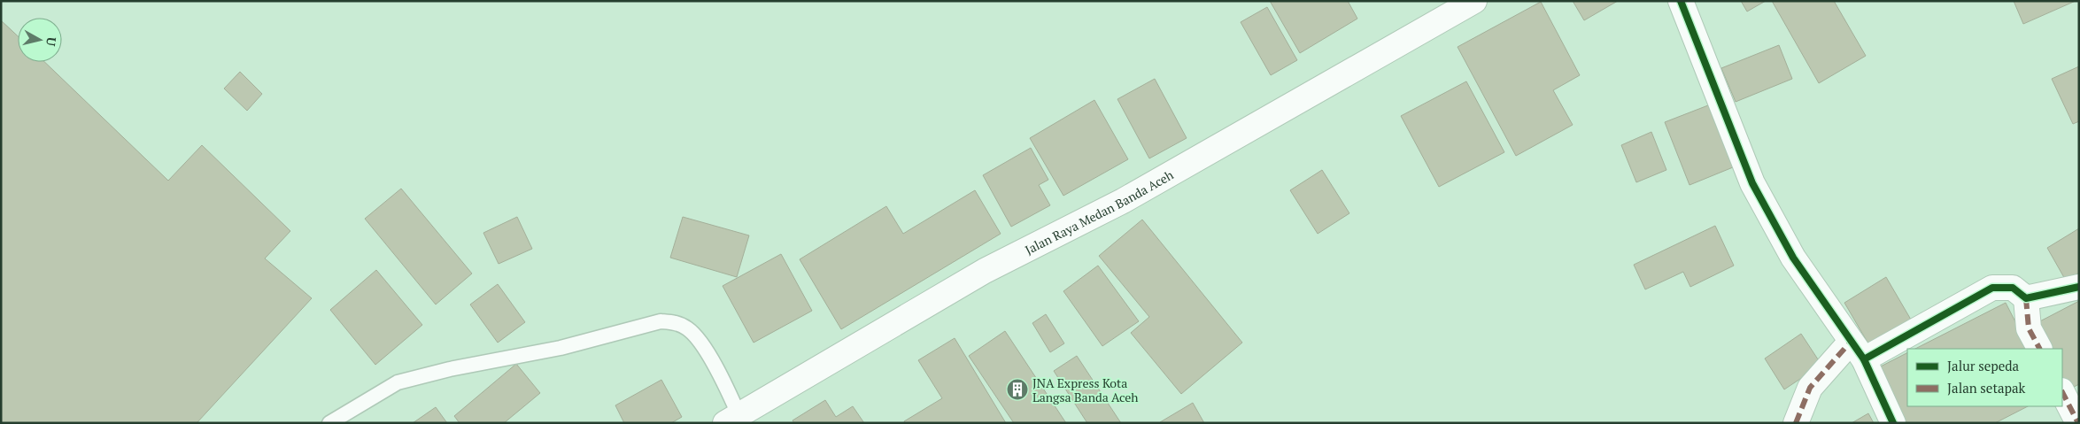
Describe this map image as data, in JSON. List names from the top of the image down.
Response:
{
  "streets": {
    "main road": ["Jalan Raya Medan Banda Aceh"]
  },
  "places": {
    "building": ["JNA Express Kota Langsa Banda Aceh"]
  },
  "legend": ["Jalur sepeda", "Jalan setapak"],
  "north": "right"
}
